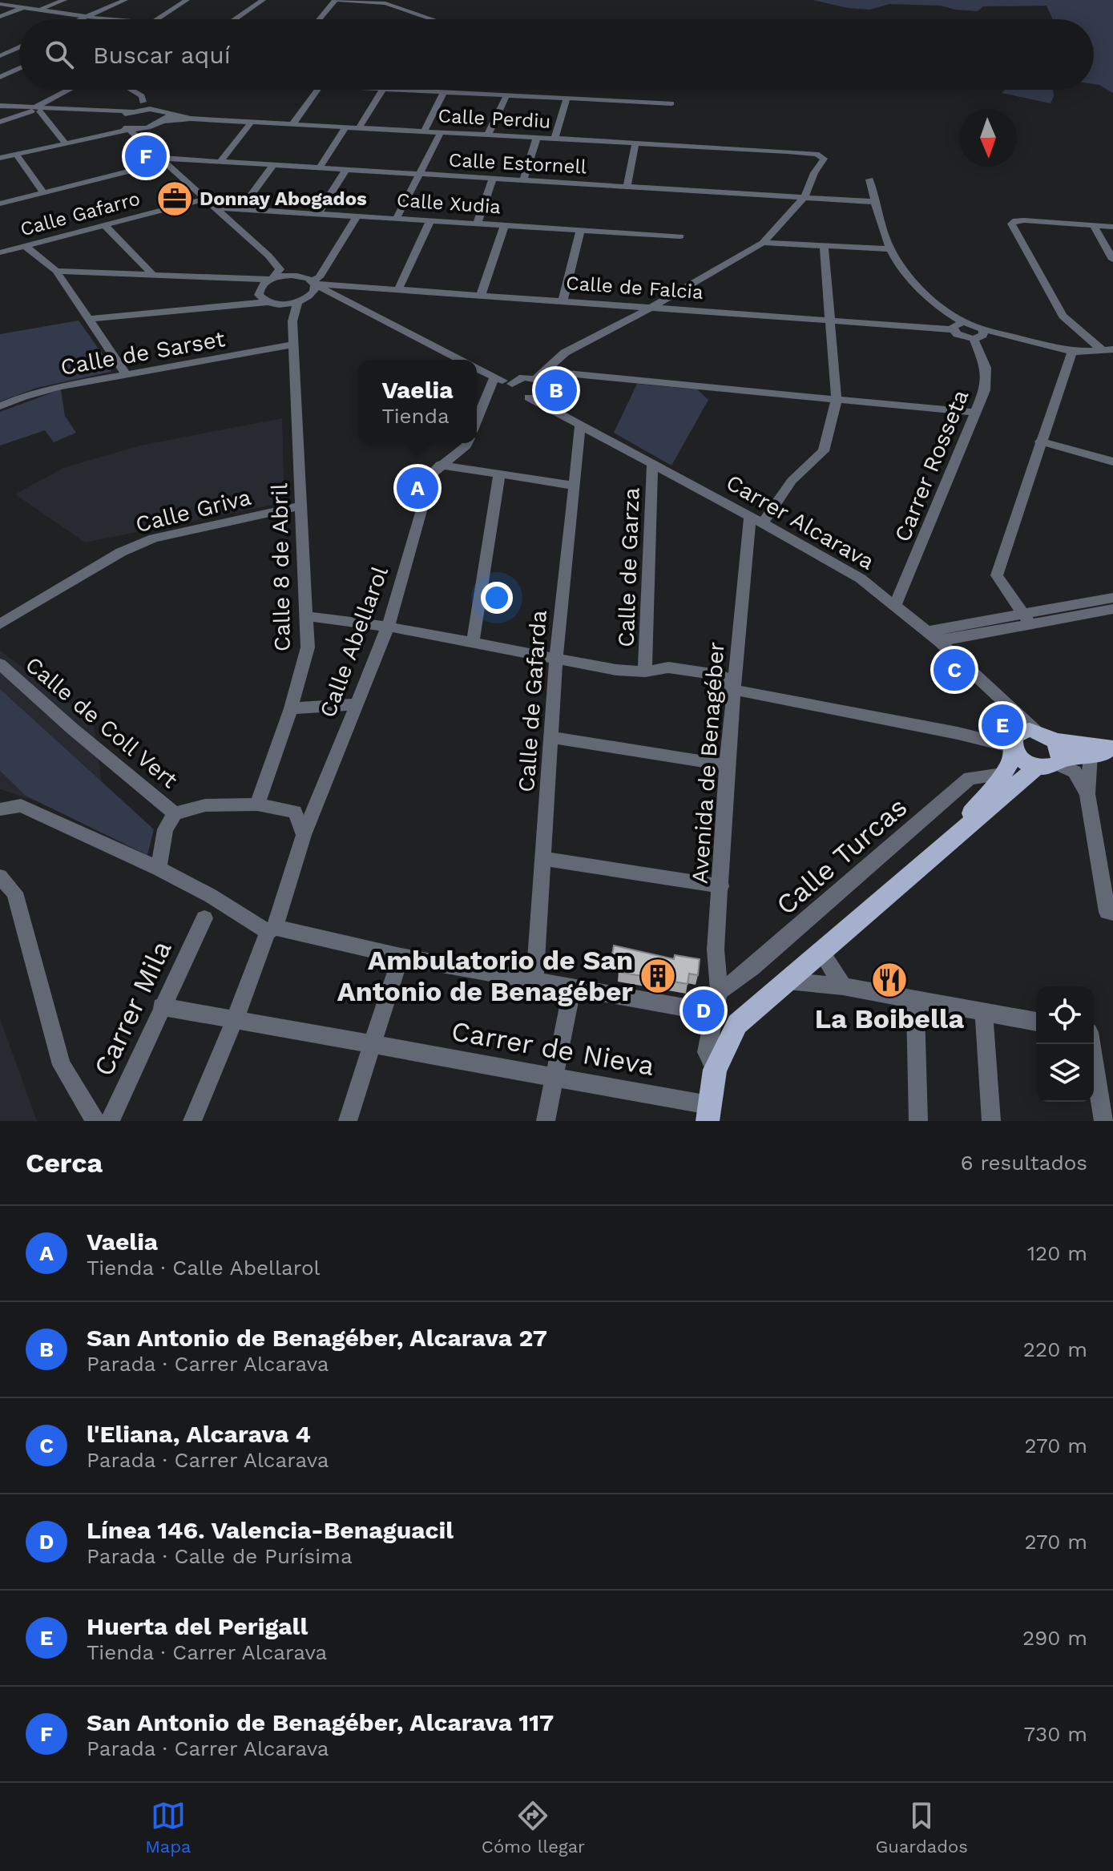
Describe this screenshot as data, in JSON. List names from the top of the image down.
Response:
{
  "streets": {
    "street": [
      "Calle Perdiu",
      "Calle Estornell",
      "Calle Xudia",
      "Calle Gafarro",
      "Calle de Falcia",
      "Calle de Sarset",
      "Carrer Rosseta",
      "Calle Griva",
      "Carrer Alcarava",
      "Calle 8 de Abril",
      "Calle de Garza",
      "Calle Abellarol",
      "Calle de Gafarda",
      "Calle de Coll Vert",
      "Avenida de Benagéber",
      "Calle Turcas",
      "Carrer Mila",
      "Carrer de Nieva"
    ]
  },
  "crossings": [
    ["Calle Perdiu", "Calle Estornell"],
    ["Calle de Sarset", "Calle 8 de Abril"],
    ["Carrer Rosseta", "Carrer Alcarava"],
    ["Calle Griva", "Calle 8 de Abril"],
    ["Carrer Alcarava", "Calle de Garza"],
    ["Carrer Alcarava", "Calle de Gafarda"],
    ["Carrer Alcarava", "Avenida de Benagéber"],
    ["Calle Abellarol", "Carrer de Nieva"],
    ["Avenida de Benagéber", "Calle Turcas"],
    ["Carrer Mila", "Carrer de Nieva"]
  ],
  "places": {
    "office": ["Donnay Abogados"],
    "building": ["Ambulatorio de San Antonio de Benagéber"],
    "restaurant": ["La Boibella"]
  },
  "north": "bottom",
  "page": {
    "search": "Buscar aquí",
    "pins": [
      "F",
      "B",
      "A",
      "C",
      "E",
      "D"
    ],
    "popup": ["Vaelia", "Tienda"],
    "heading": ["Cerca", "6 resultados"],
    "list": [
      {
        "mark": "A",
        "name": "Vaelia",
        "note": "Tienda · Calle Abellarol",
        "value": "120 m"
      },
      {
        "mark": "B",
        "name": "San Antonio de Benagéber, Alcarava 27",
        "note": "Parada · Carrer Alcarava",
        "value": "220 m"
      },
      {
        "mark": "C",
        "name": "l'Eliana, Alcarava 4",
        "note": "Parada · Carrer Alcarava",
        "value": "270 m"
      },
      {
        "mark": "D",
        "name": "Línea 146. Valencia-Benaguacil",
        "note": "Parada · Calle de Purísima",
        "value": "270 m"
      },
      {
        "mark": "E",
        "name": "Huerta del Perigall",
        "note": "Tienda · Carrer Alcarava",
        "value": "290 m"
      },
      {
        "mark": "F",
        "name": "San Antonio de Benagéber, Alcarava 117",
        "note": "Parada · Carrer Alcarava",
        "value": "730 m"
      }
    ],
    "nav": ["Mapa", "Cómo llegar", "Guardados"]
  }
}
